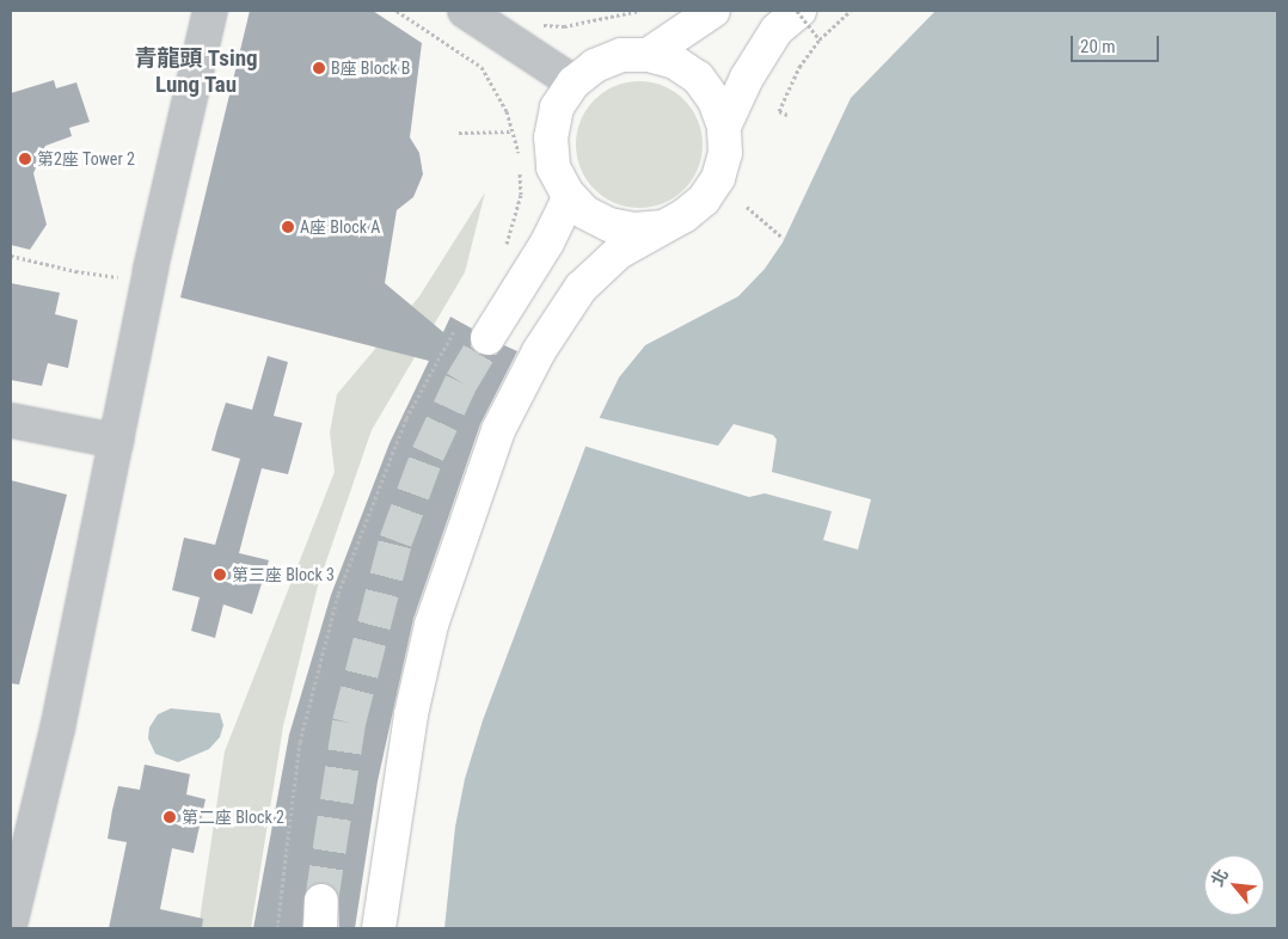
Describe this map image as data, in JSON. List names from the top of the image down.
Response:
{
  "districts": ["青龍頭 Tsing Lung Tau"],
  "places": [
    "B座 Block B",
    "第2座 Tower 2",
    "A座 Block A",
    "第三座 Block 3",
    "第二座 Block 2"
  ],
  "scale_bar": "20 m",
  "north": "top left"
}
